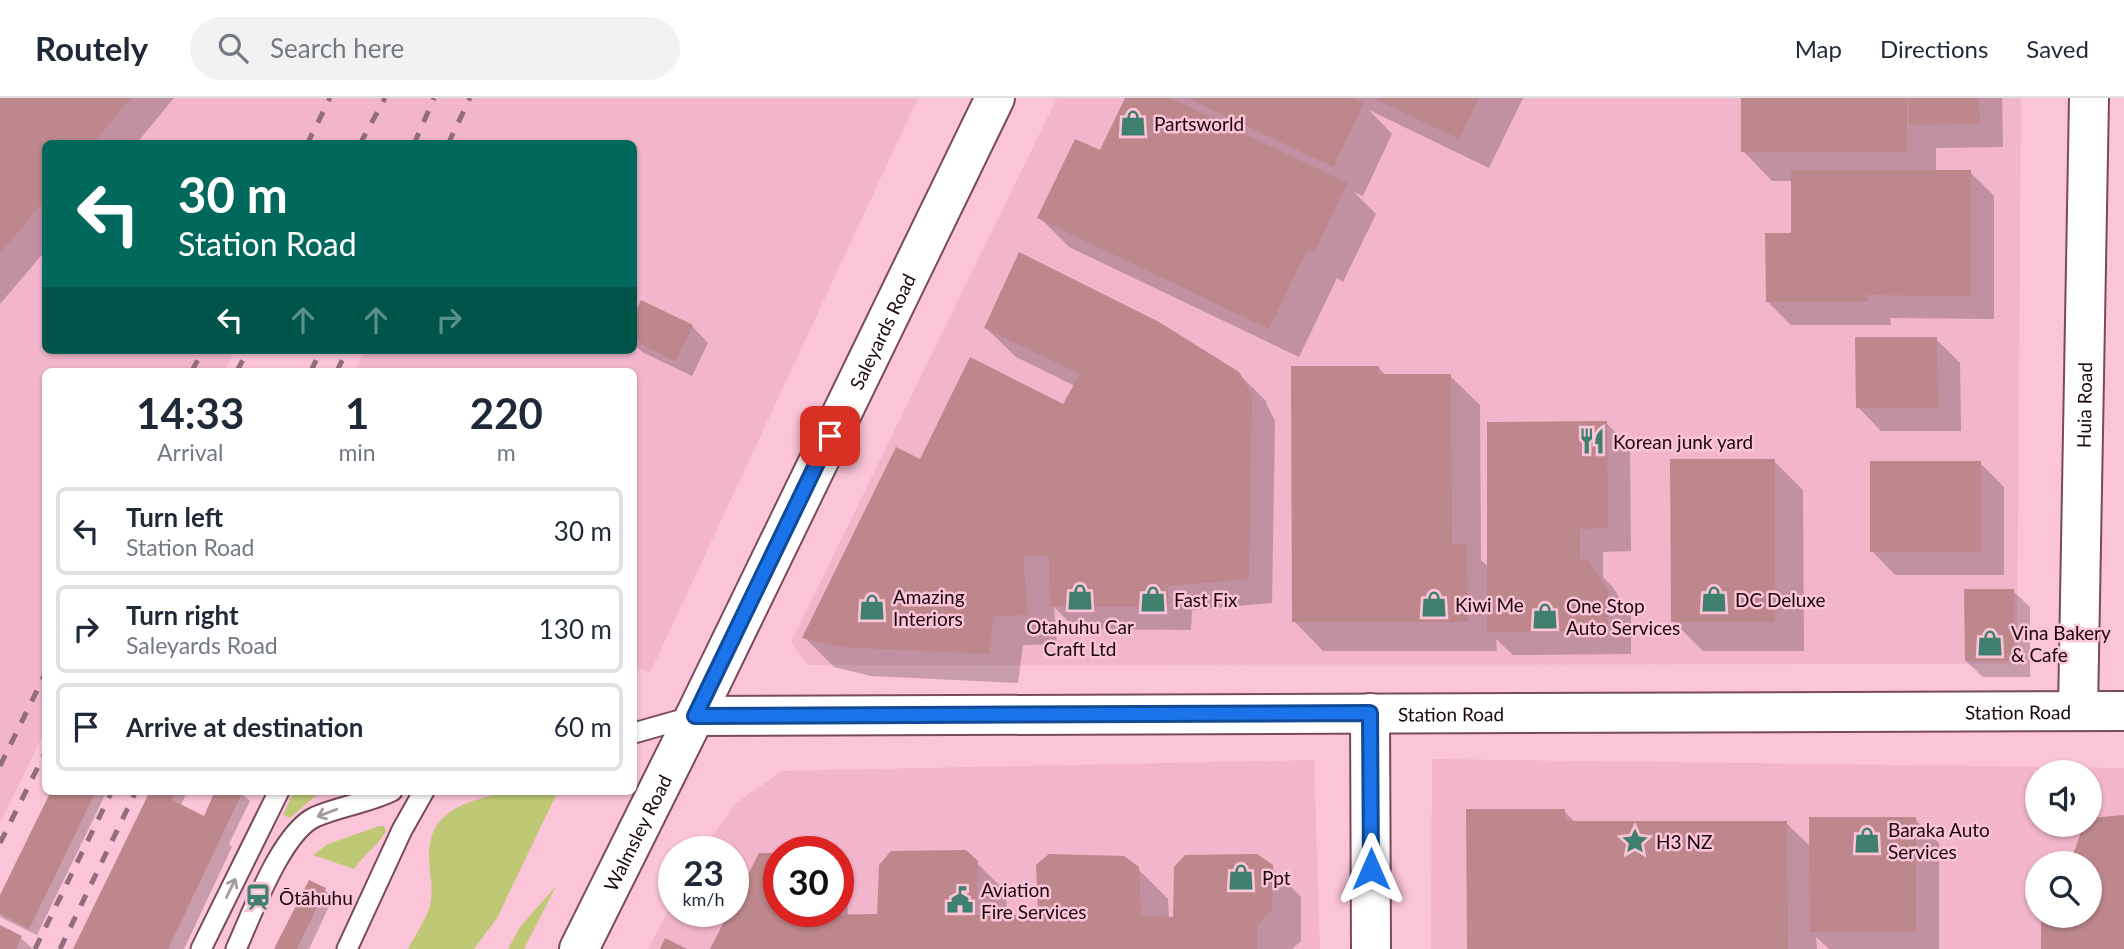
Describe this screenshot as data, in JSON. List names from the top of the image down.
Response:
{
  "streets": {
    "street": [
      "Saleyards Road",
      "Huia Road",
      "Station Road",
      "Walmsley Road"
    ]
  },
  "crossings": [
    ["Saleyards Road", "Station Road"],
    ["Saleyards Road", "Walmsley Road"],
    ["Huia Road", "Station Road"],
    ["Station Road", "Walmsley Road"]
  ],
  "places": {
    "shop": [
      "Partsworld",
      "Otahuhu Car Craft Ltd",
      "Fast Fix",
      "DC Deluxe",
      "Kiwi Me",
      "Amazing Interiors",
      "One Stop Auto Services",
      "Vina Bakery & Cafe",
      "Baraka Auto Services",
      "Ppt"
    ],
    "restaurant": ["Korean junk yard"],
    "place": ["H3 NZ"],
    "station": ["Ōtāhuhu"],
    "public building": ["Aviation Fire Services"]
  },
  "page": {
    "header": "Routely",
    "search": "Search here",
    "nav": ["Map", "Directions", "Saved"],
    "turn": ["30 m", "Station Road"],
    "eta": [
      "14:33",
      "Arrival",
      "1",
      "min",
      "220",
      "m"
    ],
    "list": [
      {
        "name": "Turn left",
        "note": "Station Road",
        "value": "30 m"
      },
      {
        "name": "Turn right",
        "note": "Saleyards Road",
        "value": "130 m"
      },
      {
        "name": "Arrive at destination",
        "value": "60 m"
      }
    ],
    "speed": "23 km/h",
    "limit": "30"
  }
}
